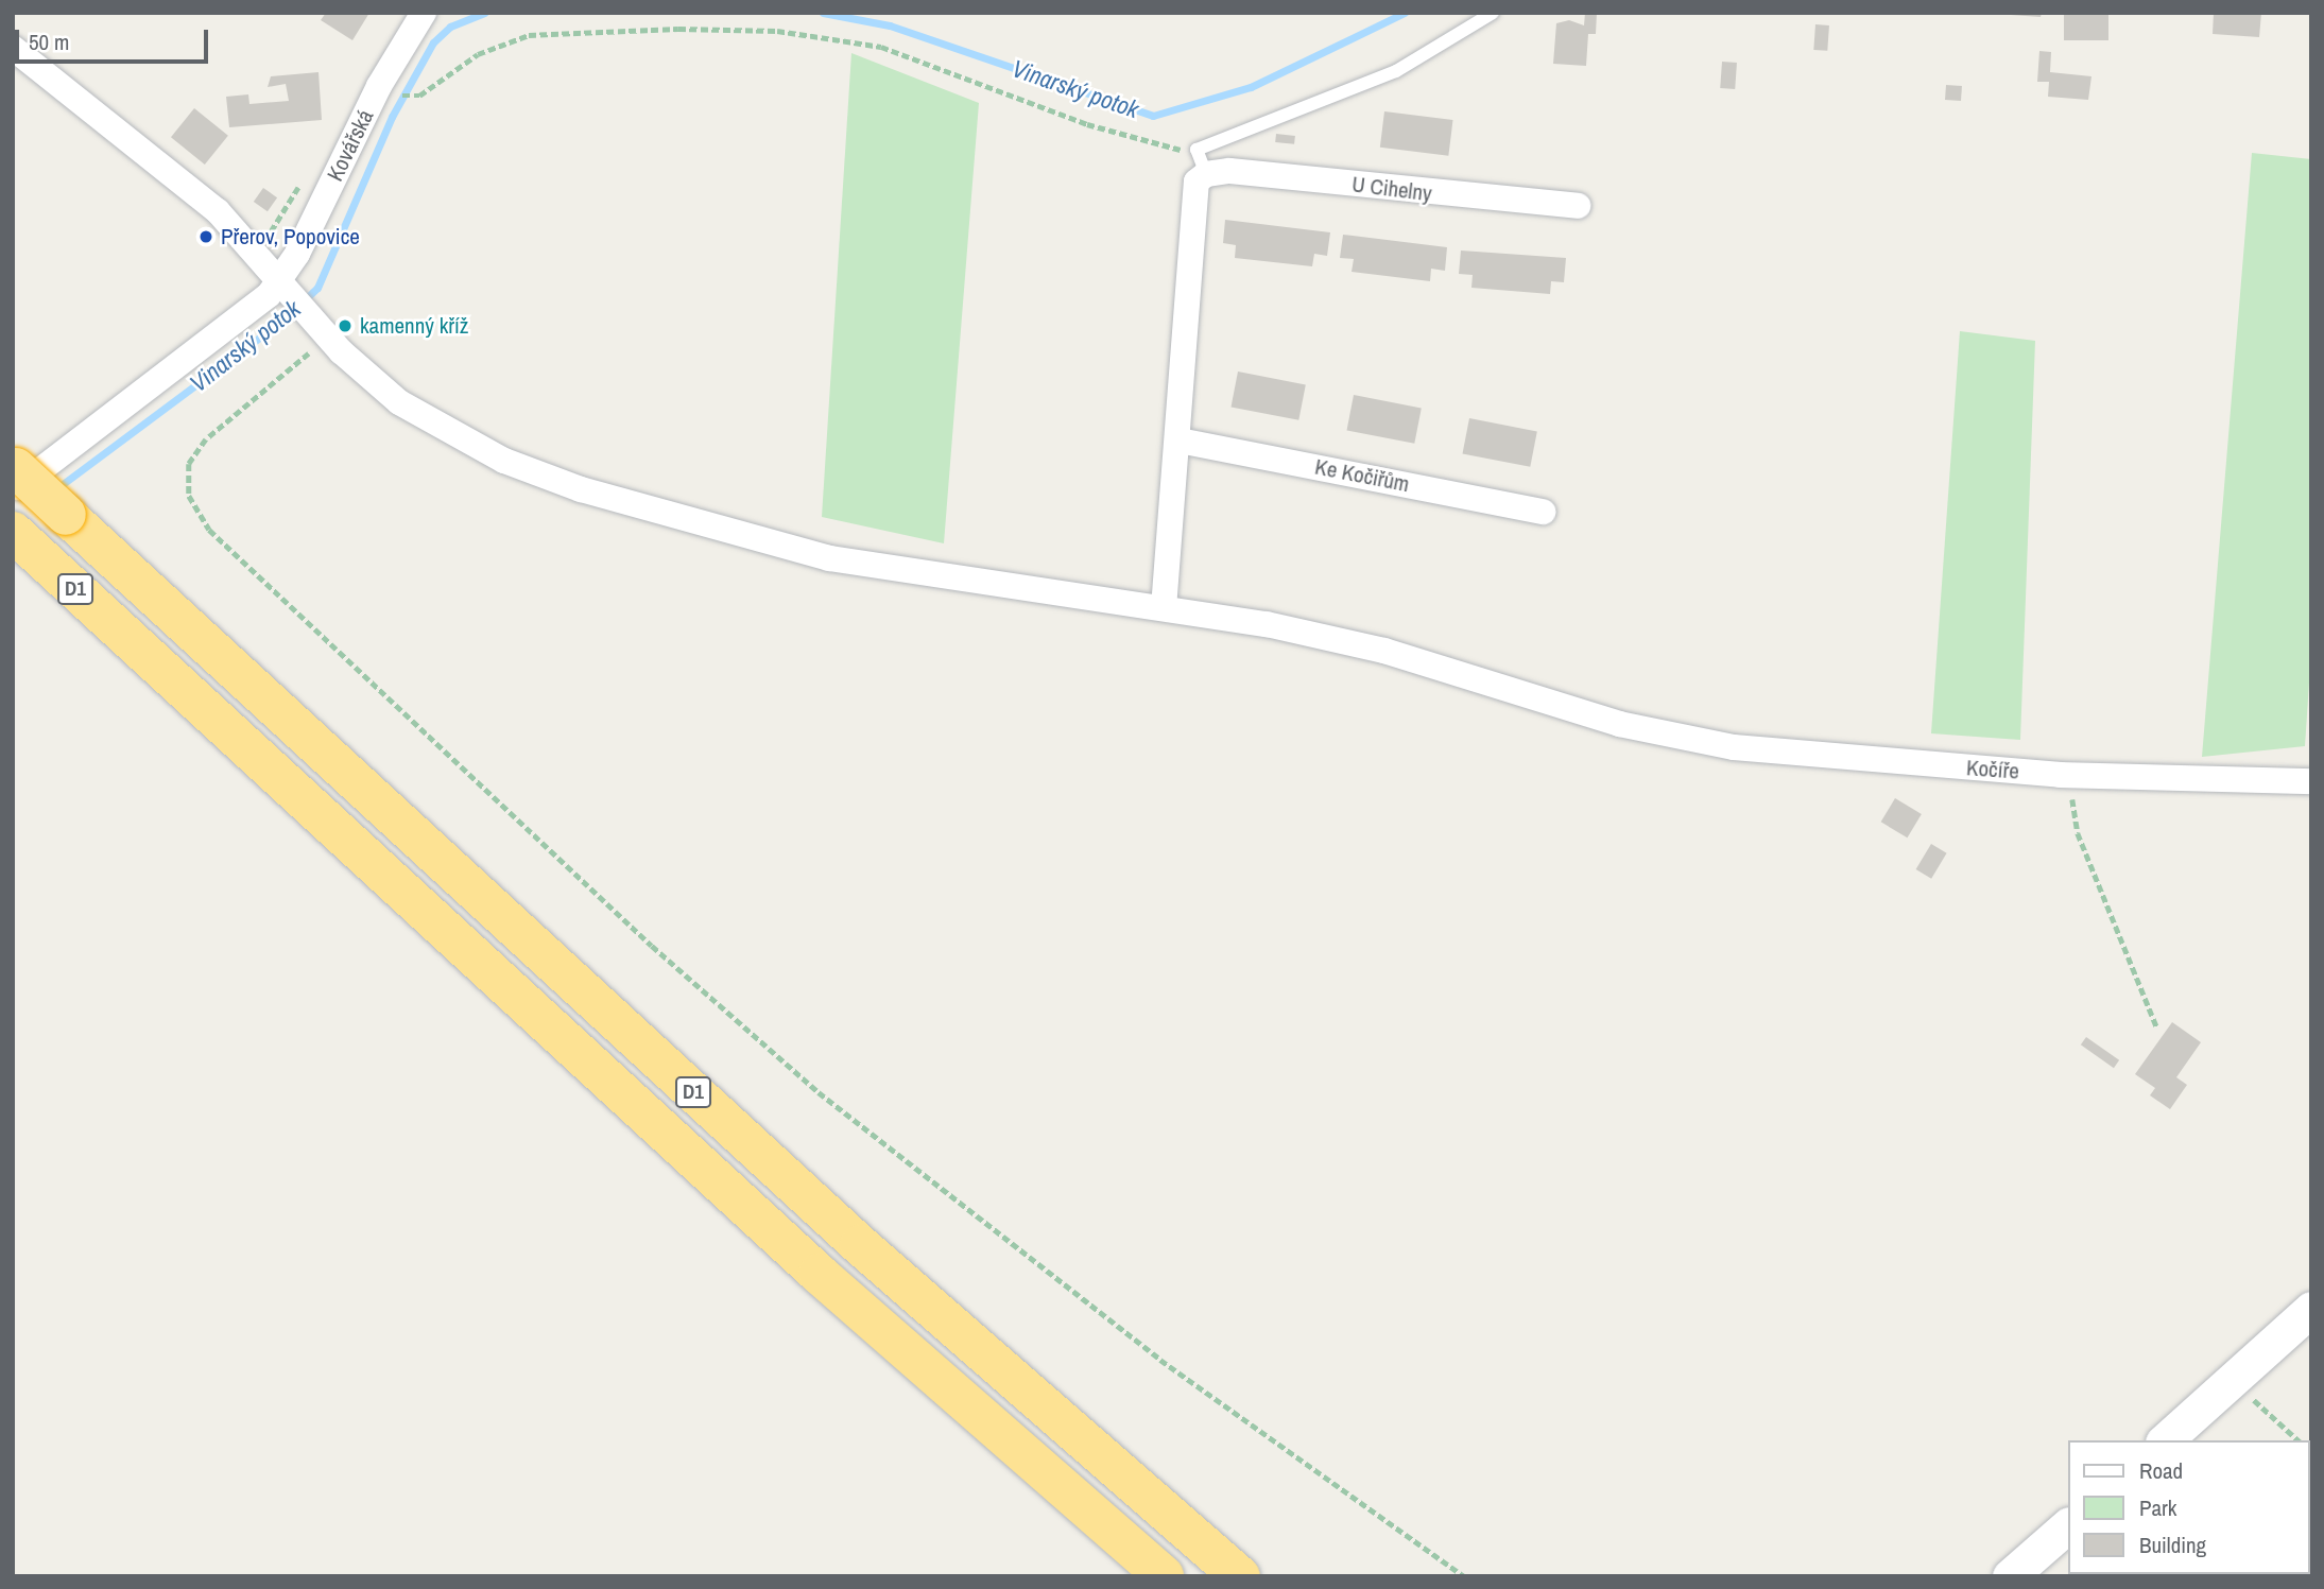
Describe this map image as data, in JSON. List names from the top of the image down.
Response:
{
  "streets": {
    "highway": ["D1"],
    "street": [
      "Kovářská",
      "U Cihelny",
      "Ke Kočiřům",
      "Kočíře"
    ]
  },
  "crossings": [
    ["Kovářská", "D1"],
    ["Kovářská", "Kočíře"]
  ],
  "water": ["Vinarský potok"],
  "places": ["Přerov, Popovice", "kamenný kříž"],
  "legend": ["Road", "Park", "Building"],
  "scale_bar": "50 m"
}
